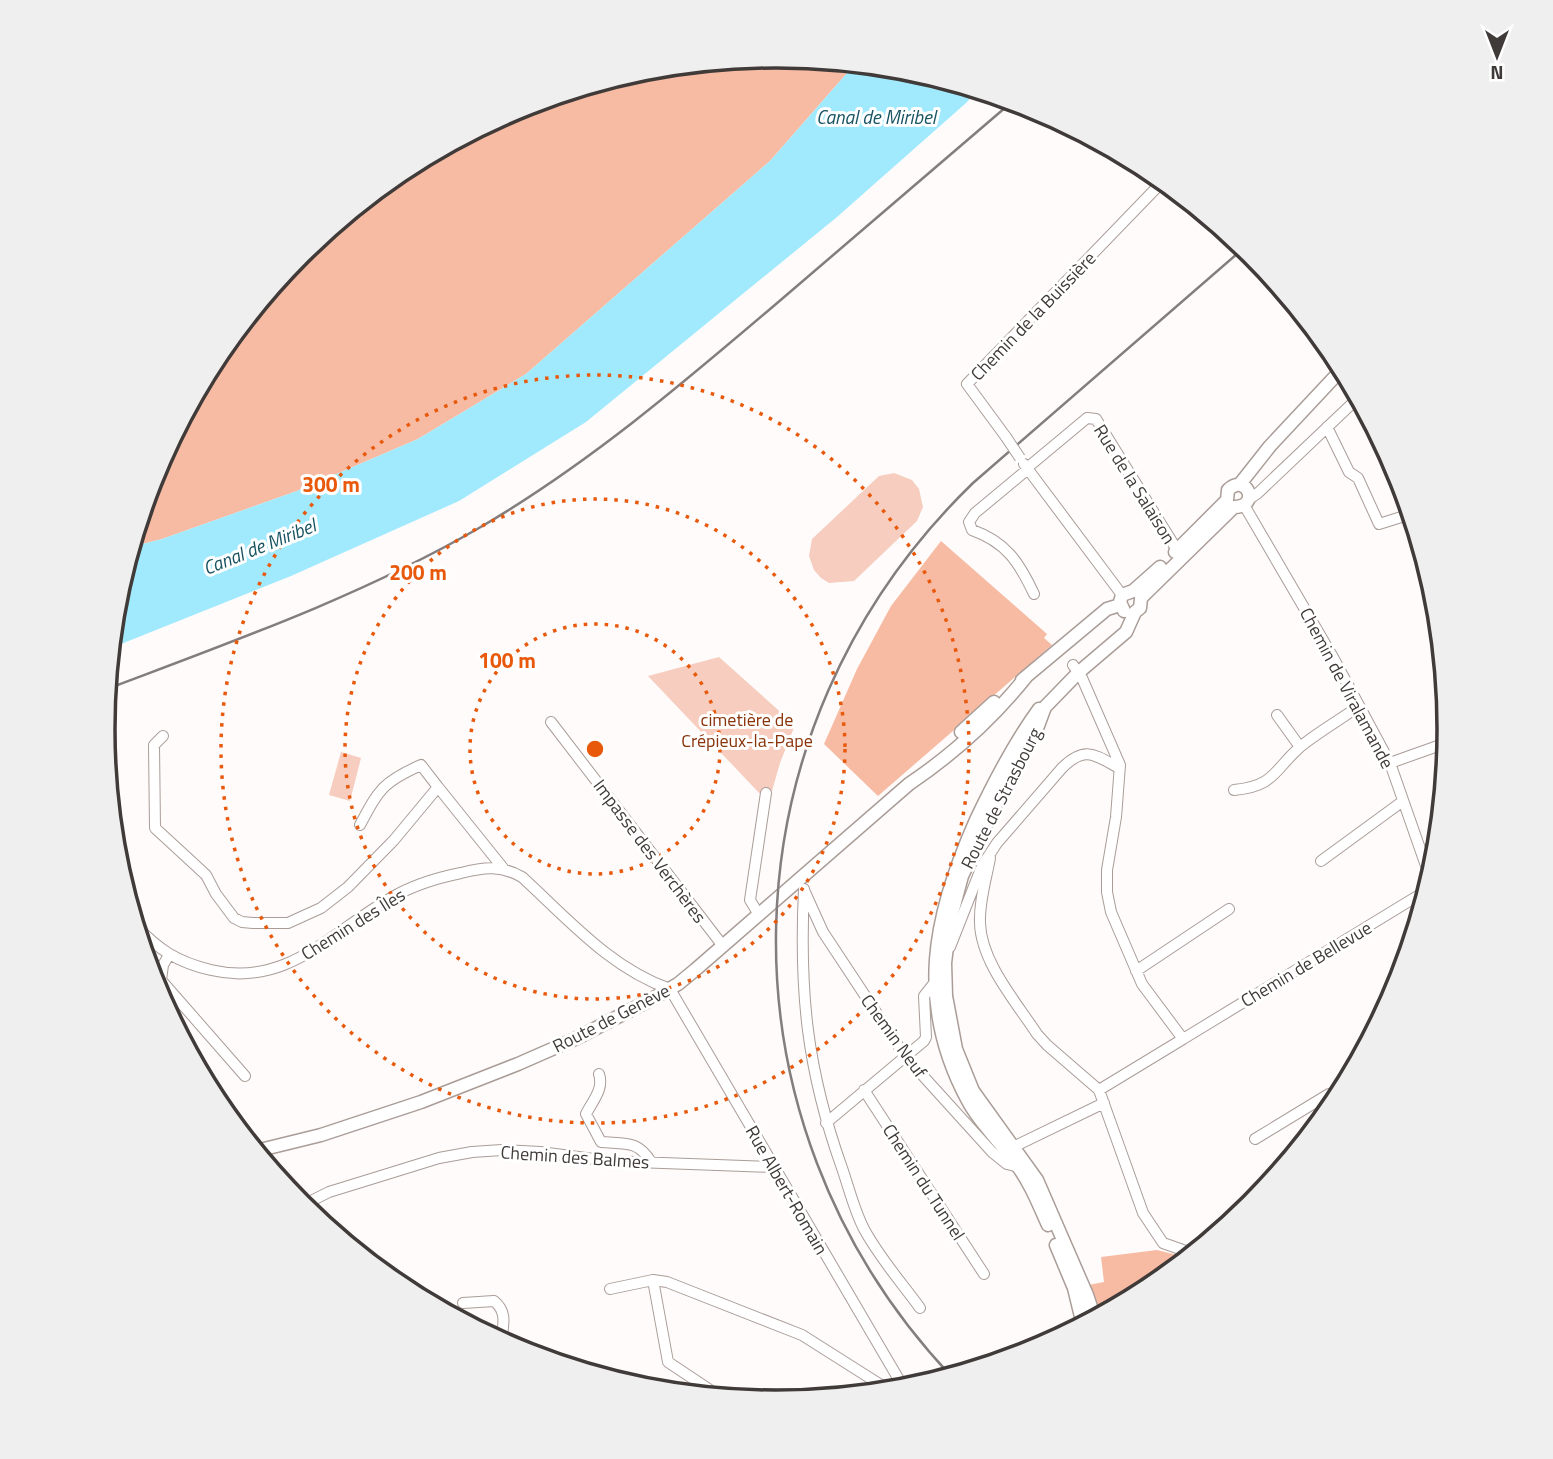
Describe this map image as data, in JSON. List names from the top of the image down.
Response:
{
  "streets": {
    "main road": ["Route de Strasbourg", "Route de Genève"],
    "street": [
      "Chemin de la Buissière",
      "Rue de la Salaison",
      "Chemin de Viralamande",
      "Impasse des Verchères",
      "Chemin des Îles",
      "Chemin de Bellevue",
      "Chemin Neuf",
      "Chemin des Balmes",
      "Chemin du Tunnel",
      "Rue Albert-Romain"
    ]
  },
  "crossings": [
    ["Chemin de la Buissière", "Rue de la Salaison"],
    ["Chemin de la Buissière", "Route de Strasbourg"],
    ["Chemin de la Buissière", "Route de Genève"],
    ["Rue de la Salaison", "Route de Genève"],
    ["Chemin de Viralamande", "Route de Genève"],
    ["Route de Strasbourg", "Route de Genève"],
    ["Route de Strasbourg", "Chemin Neuf"],
    ["Impasse des Verchères", "Route de Genève"],
    ["Route de Genève", "Chemin Neuf"],
    ["Route de Genève", "Rue Albert-Romain"],
    ["Chemin des Balmes", "Rue Albert-Romain"]
  ],
  "water": ["Canal de Miribel"],
  "parks": ["cimetière de Crépieux-la-Pape"],
  "north": "bottom",
  "rings": ["300 m", "200 m", "100 m"]
}
